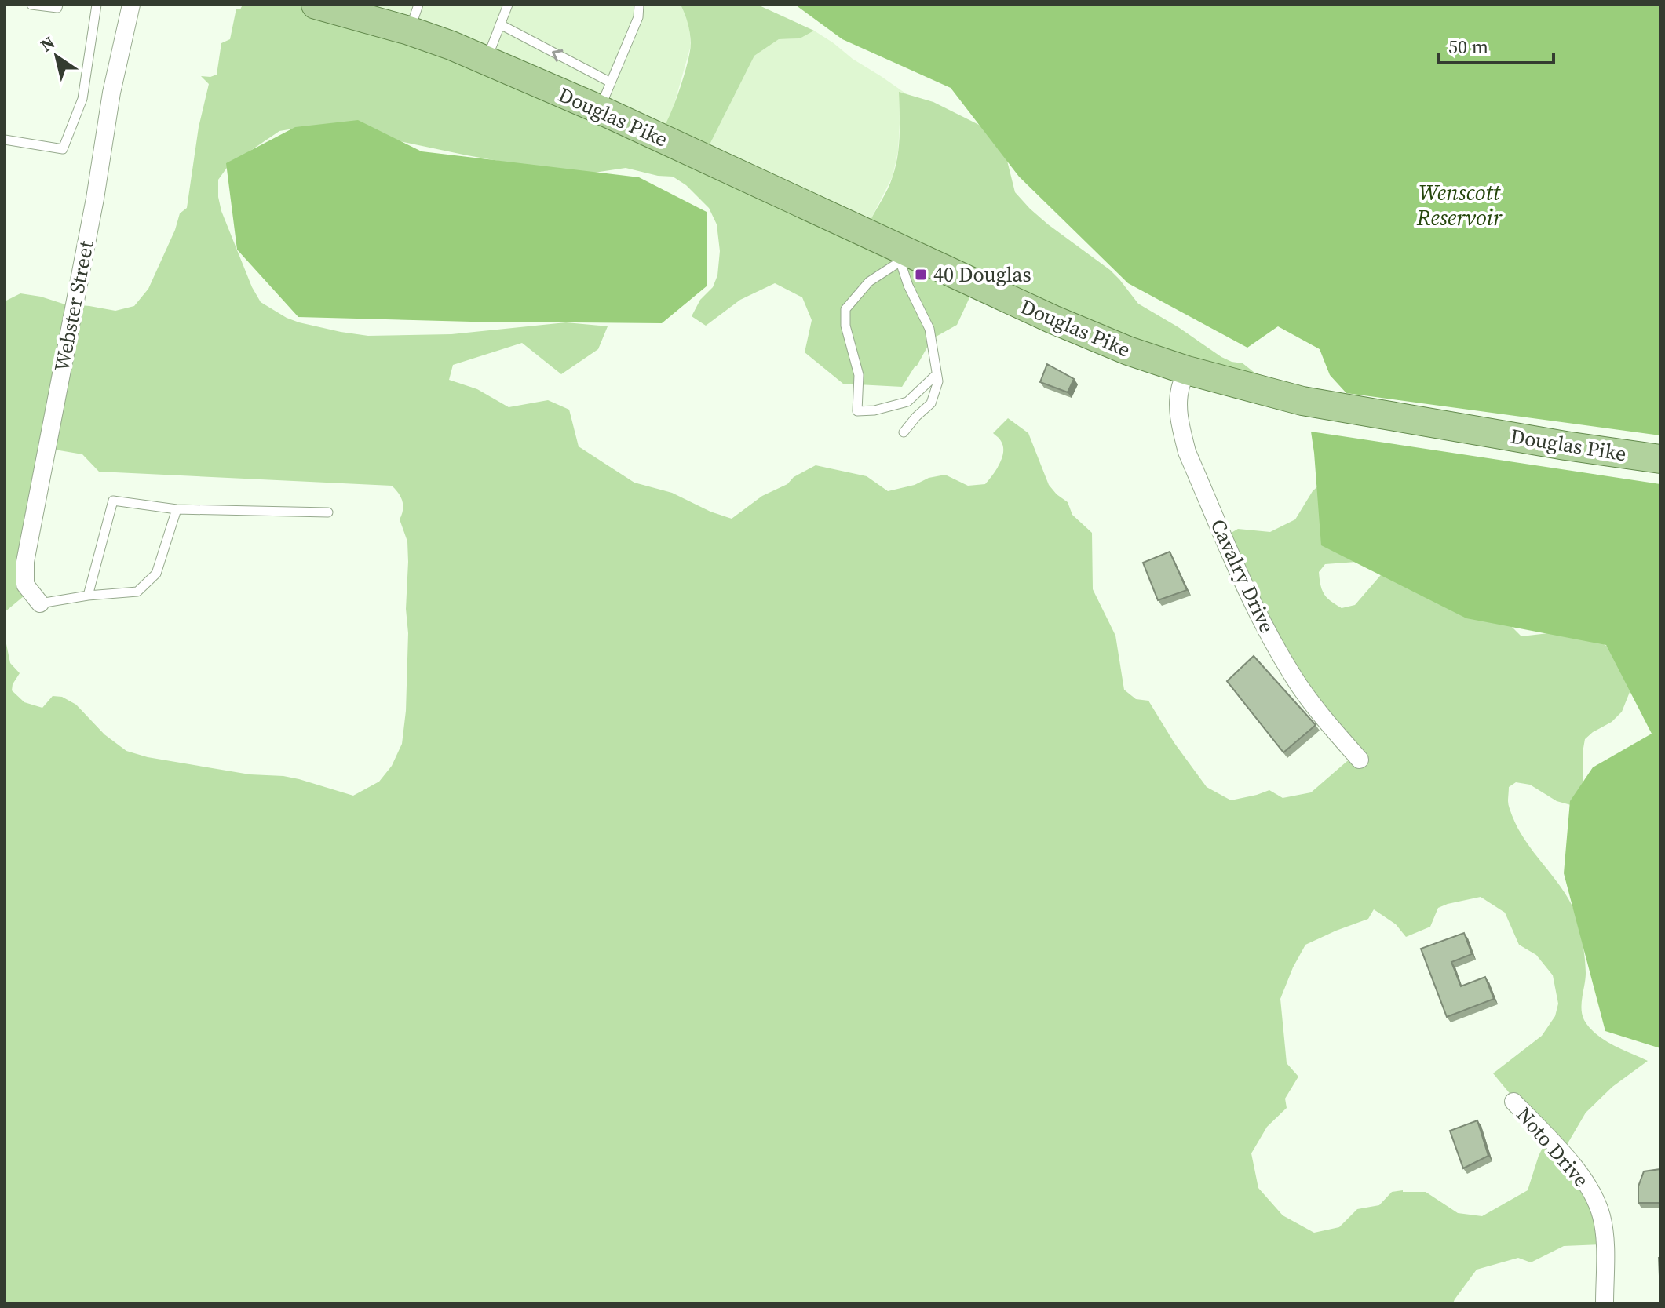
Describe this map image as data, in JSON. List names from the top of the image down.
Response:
{
  "streets": {
    "main road": ["Douglas Pike"],
    "street": ["Webster Street", "Cavalry Drive", "Noto Drive"]
  },
  "crossings": [
    ["Douglas Pike", "Cavalry Drive"]
  ],
  "water": ["Wenscott Reservoir"],
  "places": {
    "transit": ["40 Douglas"]
  },
  "scale_bar": "50 m",
  "north": "top left"
}
